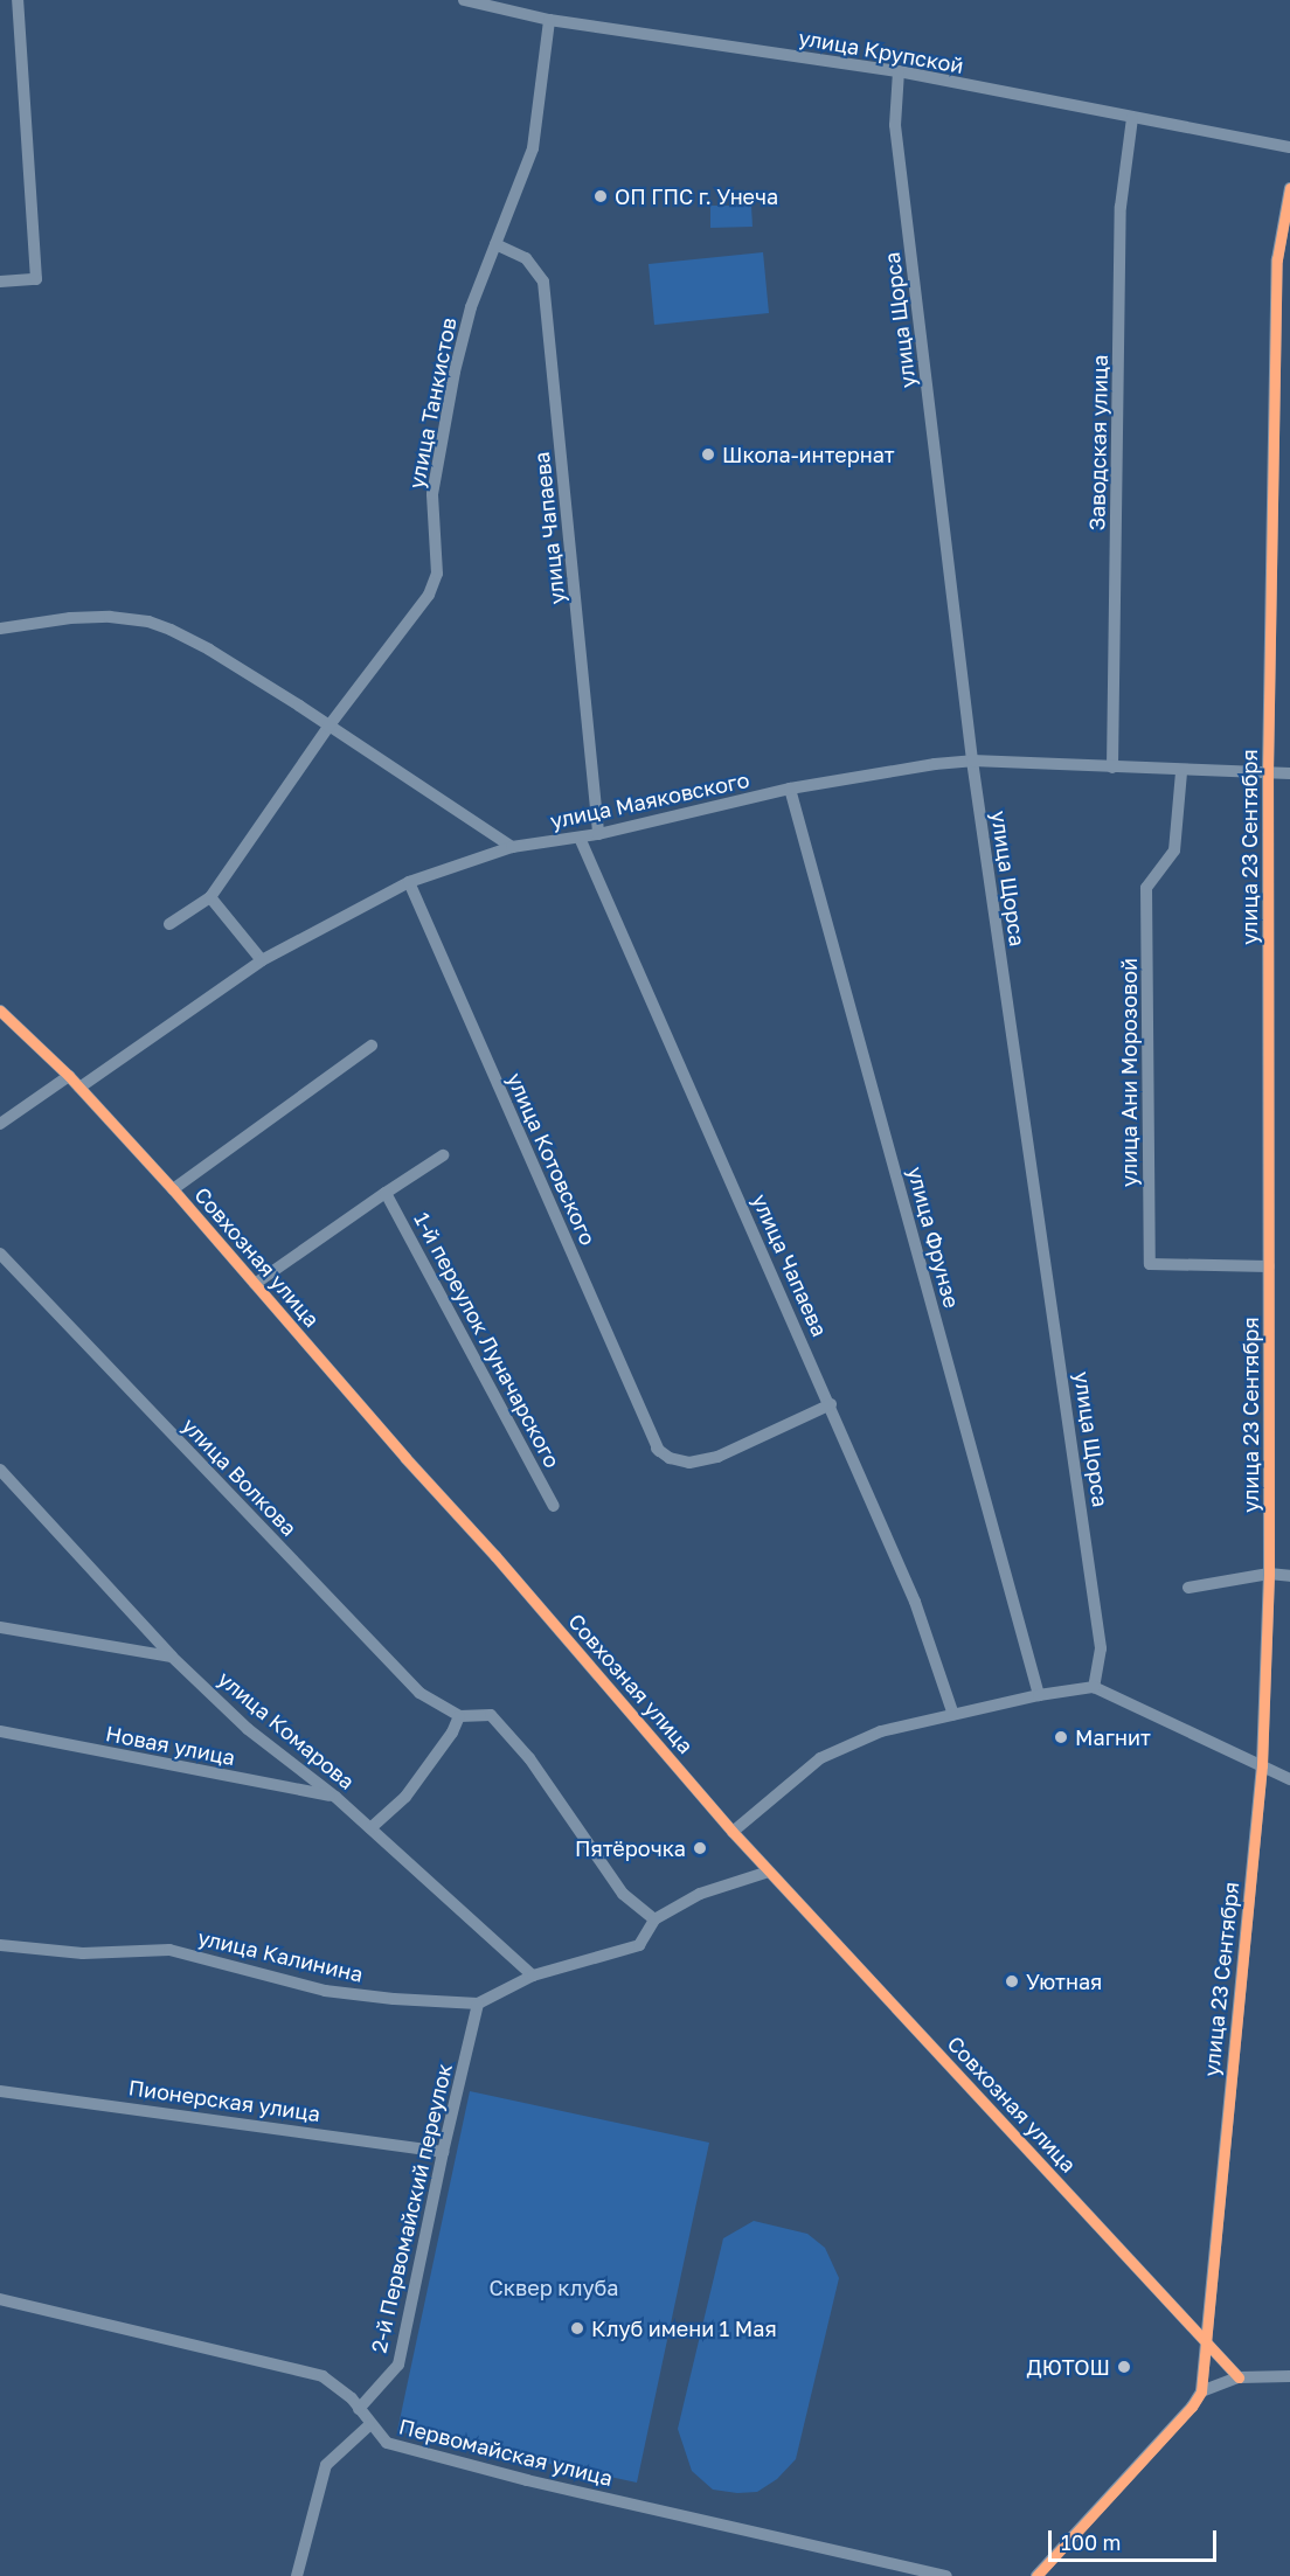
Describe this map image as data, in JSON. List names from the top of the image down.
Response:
{
  "streets": {
    "street": [
      "улица Крупской",
      "улица Щорса",
      "улица Танкистов",
      "Заводская улица",
      "улица Чапаева",
      "улица Маяковского",
      "улица 23 Сентября",
      "улица Ани Морозовой",
      "улица Котовского",
      "улица Фрунзе",
      "Совхозная улица",
      "1-й переулок Луначарского",
      "улица Волкова",
      "улица Комарова",
      "Новая улица",
      "улица Калинина",
      "Пионерская улица",
      "2-й Первомайский переулок",
      "Первомайская улица"
    ]
  },
  "crossings": [
    ["улица Крупской", "улица Щорса"],
    ["улица Крупской", "улица Танкистов"],
    ["улица Крупской", "Заводская улица"],
    ["улица Щорса", "улица Маяковского"],
    ["улица Танкистов", "улица Чапаева"],
    ["Заводская улица", "улица Маяковского"],
    ["улица Чапаева", "улица Маяковского"],
    ["улица Чапаева", "улица Котовского"],
    ["улица Маяковского", "улица 23 Сентября"],
    ["улица Маяковского", "улица Ани Морозовой"],
    ["улица Маяковского", "улица Котовского"],
    ["улица Маяковского", "улица Фрунзе"],
    ["улица Маяковского", "Совхозная улица"],
    ["улица 23 Сентября", "улица Ани Морозовой"],
    ["улица 23 Сентября", "Совхозная улица"],
    ["Совхозная улица", "улица Калинина"],
    ["улица Комарова", "Новая улица"],
    ["улица Комарова", "улица Калинина"],
    ["улица Калинина", "2-й Первомайский переулок"],
    ["Пионерская улица", "2-й Первомайский переулок"],
    ["2-й Первомайский переулок", "Первомайская улица"]
  ],
  "parks": ["Сквер клуба"],
  "places": [
    "ОП ГПС г. Унеча",
    "Школа-интернат",
    "Магнит",
    "Пятёрочка",
    "Уютная",
    "Клуб имени 1 Мая",
    "ДЮТОШ"
  ],
  "scale_bar": "100 m"
}
